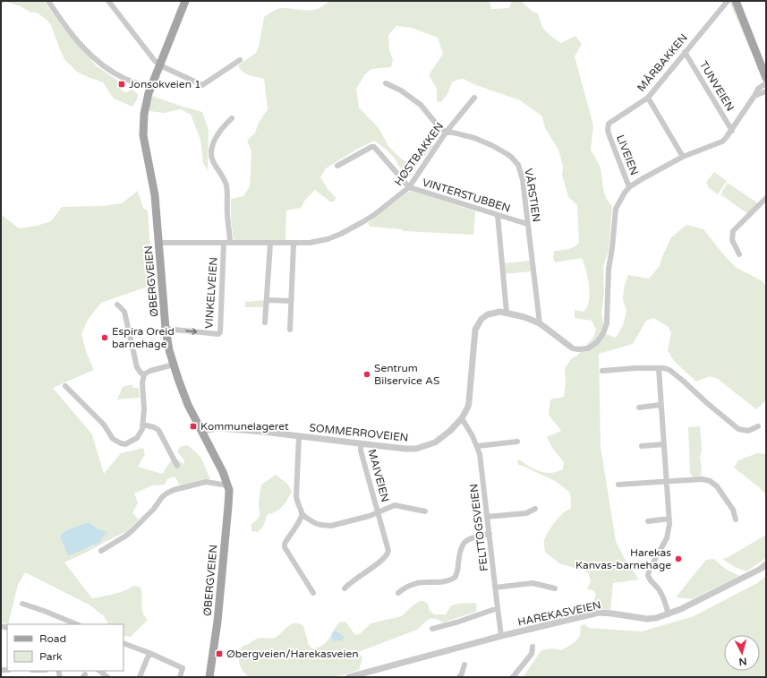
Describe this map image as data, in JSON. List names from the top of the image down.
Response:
{
  "streets": {
    "main road": ["ØBERGVEIEN"],
    "street": [
      "MÅRBAKKEN",
      "TUNVEIEN",
      "HØSTBAKKEN",
      "LIVEIEN",
      "VINTERSTUBBEN",
      "VÅRSTIEN",
      "VINKELVEIEN",
      "SOMMERROVEIEN",
      "MAIVEIEN",
      "FELTTOGSVEIEN",
      "HAREKASVEIEN"
    ]
  },
  "crossings": [
    ["MÅRBAKKEN", "TUNVEIEN"],
    ["MÅRBAKKEN", "LIVEIEN"],
    ["HØSTBAKKEN", "VINTERSTUBBEN"],
    ["HØSTBAKKEN", "VÅRSTIEN"],
    ["HØSTBAKKEN", "ØBERGVEIEN"],
    ["HØSTBAKKEN", "VINKELVEIEN"],
    ["VINTERSTUBBEN", "VÅRSTIEN"],
    ["VÅRSTIEN", "SOMMERROVEIEN"],
    ["ØBERGVEIEN", "VINKELVEIEN"],
    ["ØBERGVEIEN", "SOMMERROVEIEN"],
    ["SOMMERROVEIEN", "MAIVEIEN"],
    ["SOMMERROVEIEN", "FELTTOGSVEIEN"],
    ["FELTTOGSVEIEN", "HAREKASVEIEN"]
  ],
  "places": {
    "transit": ["Jonsokveien 1", "Kommunelageret", "Øbergveien/Harekasveien"],
    "other": ["Espira Oreid barnehage", "Sentrum Bilservice AS", "Harekas Kanvas-barnehage"]
  },
  "legend": ["Road", "Park"],
  "north": "bottom"
}
